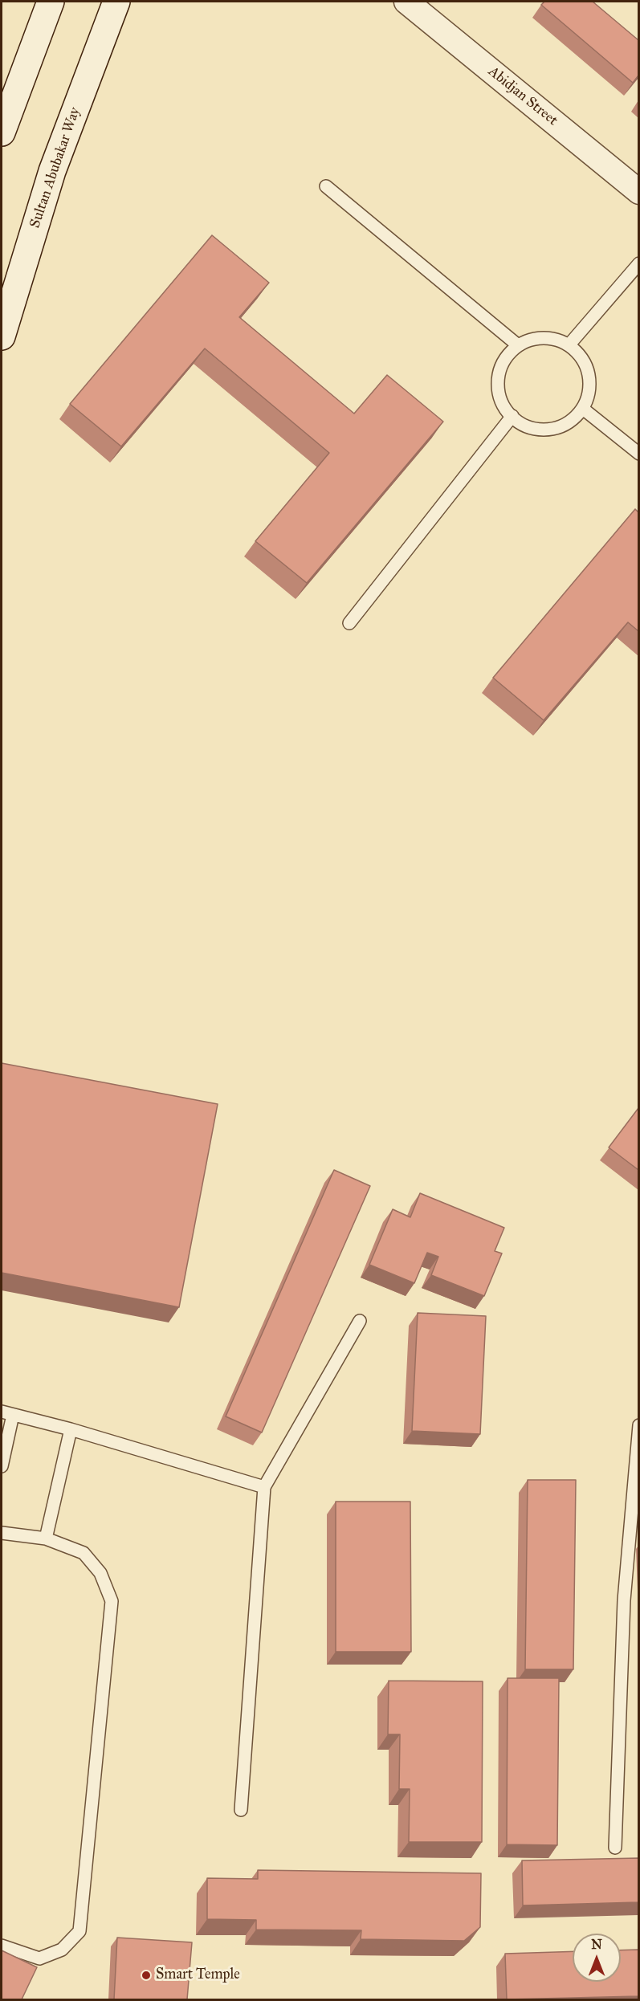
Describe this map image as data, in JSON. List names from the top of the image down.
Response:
{
  "streets": {
    "main road": ["Sultan Abubakar Way"],
    "street": ["Abidjan Street"]
  },
  "places": ["Smart Temple"],
  "north": "top"
}
